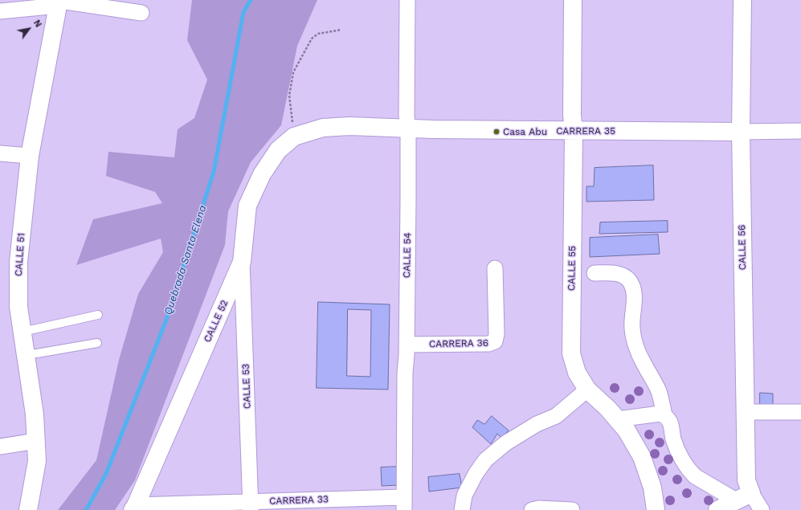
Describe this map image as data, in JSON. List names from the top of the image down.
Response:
{
  "streets": {
    "street": [
      "CARRERA 35",
      "CALLE 56",
      "CALLE 51",
      "CALLE 54",
      "CALLE 55",
      "CALLE 52",
      "CARRERA 36",
      "CALLE 53",
      "CARRERA 33"
    ]
  },
  "crossings": [
    ["CARRERA 35", "CALLE 56"],
    ["CARRERA 35", "CALLE 54"],
    ["CARRERA 35", "CALLE 55"],
    ["CARRERA 35", "CALLE 52"],
    ["CALLE 54", "CARRERA 36"],
    ["CALLE 54", "CARRERA 33"],
    ["CALLE 52", "CALLE 53"],
    ["CALLE 52", "CARRERA 33"],
    ["CALLE 53", "CARRERA 33"]
  ],
  "water": ["Quebrada Santa Elena"],
  "places": ["Casa Abu"],
  "north": "top right"
}
